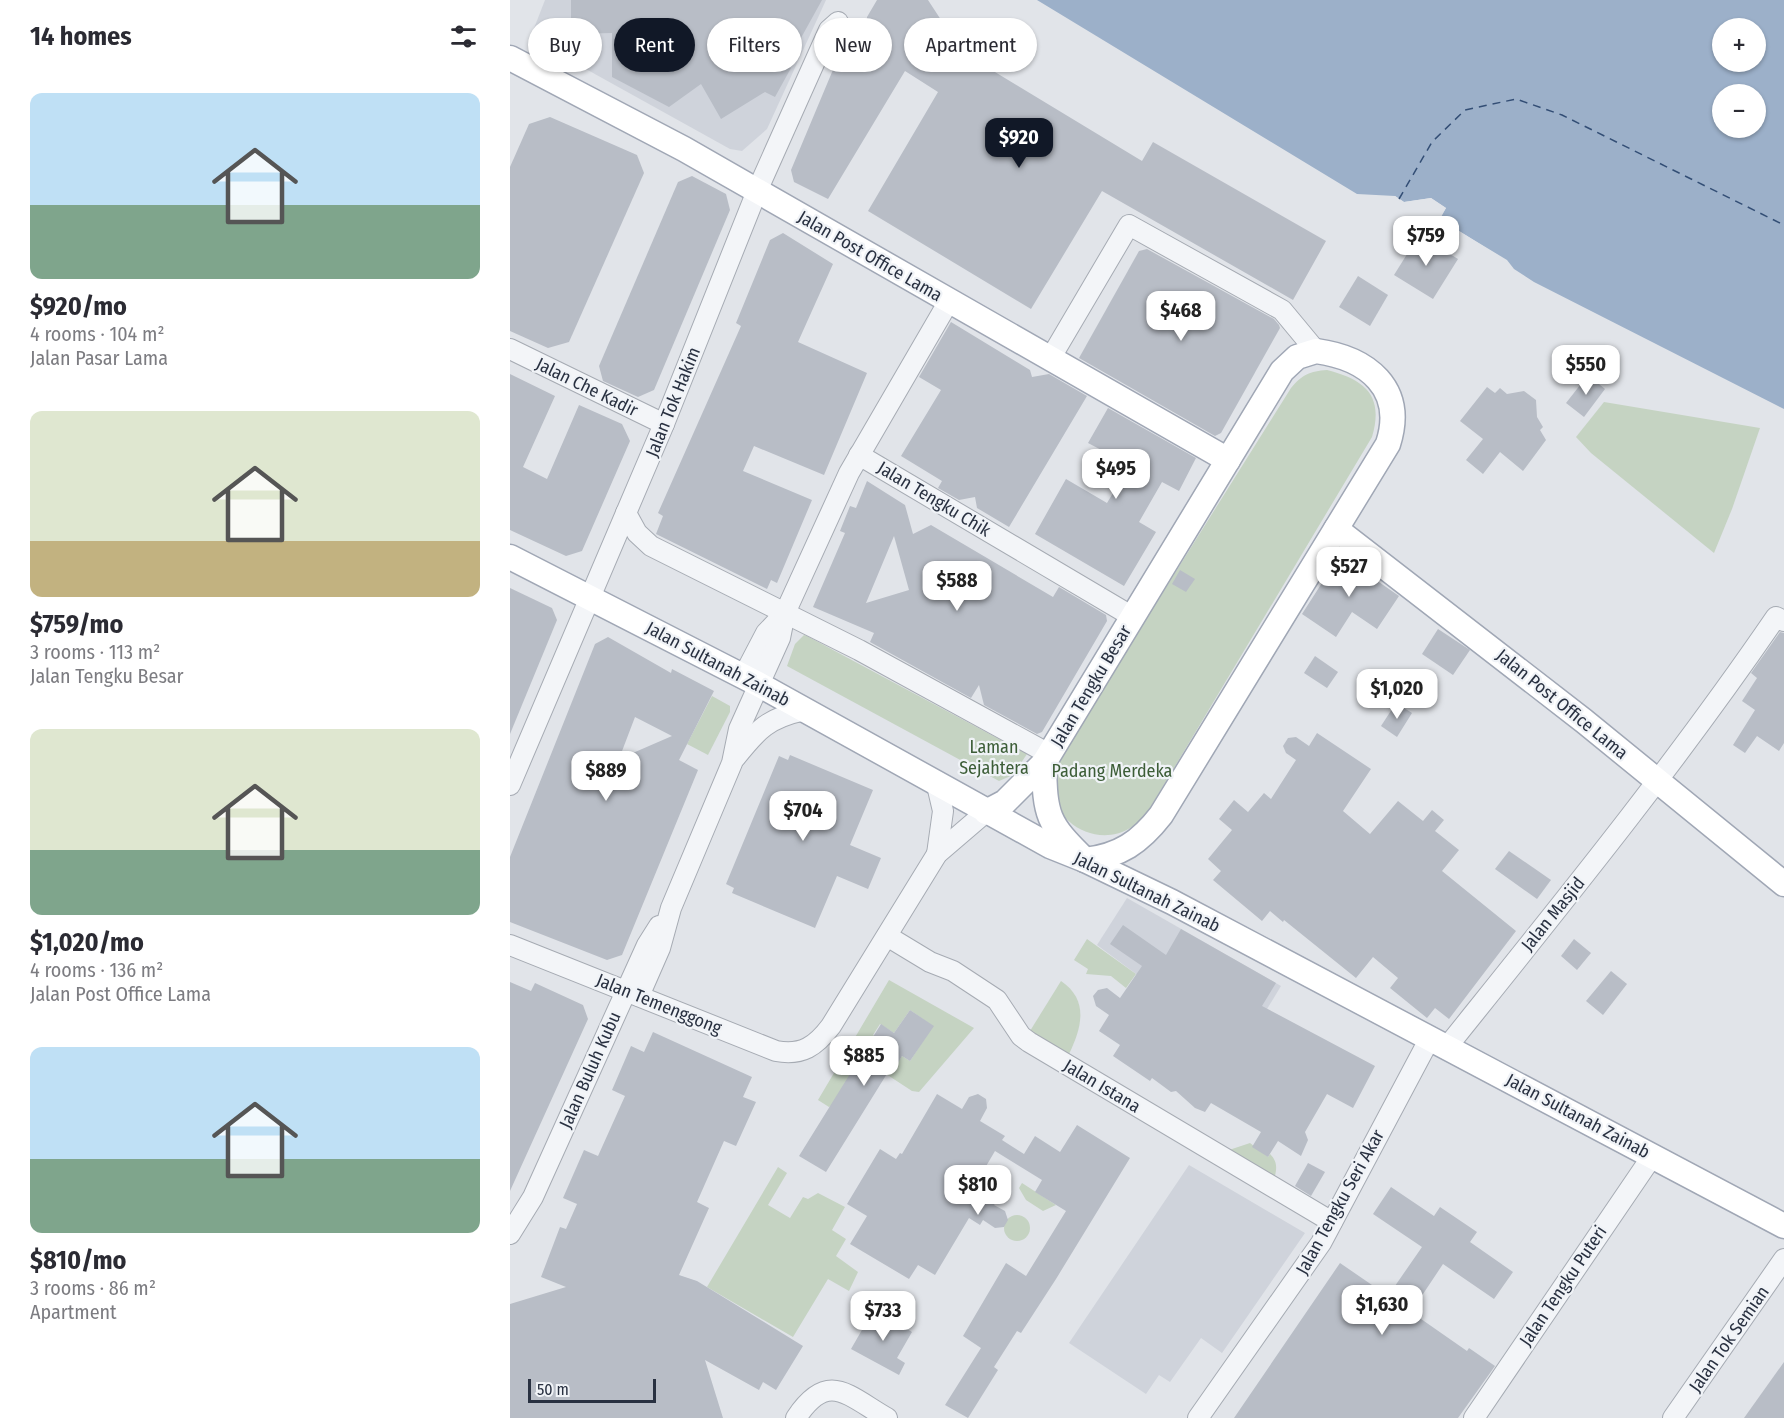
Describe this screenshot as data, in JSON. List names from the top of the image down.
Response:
{
  "streets": {
    "main road": ["Jalan Post Office Lama", "Jalan Sultanah Zainab", "Jalan Tengku Besar"],
    "street": [
      "Jalan Che Kadir",
      "Jalan Tok Hakim",
      "Jalan Tengku Chik",
      "Jalan Masjid",
      "Jalan Temenggong",
      "Jalan Buluh Kubu",
      "Jalan Istana",
      "Jalan Tengku Seri Akar",
      "Jalan Tengku Puteri",
      "Jalan Tok Semian"
    ]
  },
  "crossings": [
    ["Jalan Post Office Lama", "Jalan Tok Hakim"],
    ["Jalan Post Office Lama", "Jalan Tengku Chik"],
    ["Jalan Post Office Lama", "Jalan Tengku Besar"],
    ["Jalan Post Office Lama", "Jalan Masjid"],
    ["Jalan Che Kadir", "Jalan Tok Hakim"],
    ["Jalan Tok Hakim", "Jalan Sultanah Zainab"],
    ["Jalan Tengku Chik", "Jalan Sultanah Zainab"],
    ["Jalan Tengku Chik", "Jalan Tengku Besar"],
    ["Jalan Tengku Chik", "Jalan Buluh Kubu"],
    ["Jalan Sultanah Zainab", "Jalan Tengku Besar"],
    ["Jalan Sultanah Zainab", "Jalan Masjid"],
    ["Jalan Sultanah Zainab", "Jalan Buluh Kubu"],
    ["Jalan Sultanah Zainab", "Jalan Tengku Seri Akar"],
    ["Jalan Sultanah Zainab", "Jalan Tengku Puteri"],
    ["Jalan Masjid", "Jalan Tengku Seri Akar"],
    ["Jalan Temenggong", "Jalan Buluh Kubu"],
    ["Jalan Temenggong", "Jalan Istana"],
    ["Jalan Istana", "Jalan Tengku Seri Akar"]
  ],
  "parks": ["Laman Sejahtera", "Padang Merdeka"],
  "scale_bar": "50 m",
  "page": {
    "heading": "14 homes",
    "map_buttons": ["+", "−"],
    "chip": [
      "Buy",
      "Rent",
      "Filters",
      "New",
      "Apartment"
    ],
    "list": [
      {
        "name": "$920/mo",
        "note": "4 rooms · 104 m² · Jalan Pasar Lama"
      },
      {
        "name": "$759/mo",
        "note": "3 rooms · 113 m² · Jalan Tengku Besar"
      },
      {
        "name": "$1,020/mo",
        "note": "4 rooms · 136 m² · Jalan Post Office Lama"
      },
      {
        "name": "$810/mo",
        "note": "3 rooms · 86 m² · Apartment"
      }
    ],
    "price": [
      "$920",
      "$759",
      "$468",
      "$550",
      "$495",
      "$527",
      "$588",
      "$1,020",
      "$889",
      "$704",
      "$885",
      "$810",
      "$1,630",
      "$733"
    ],
    "scale": "50 m"
  }
}
